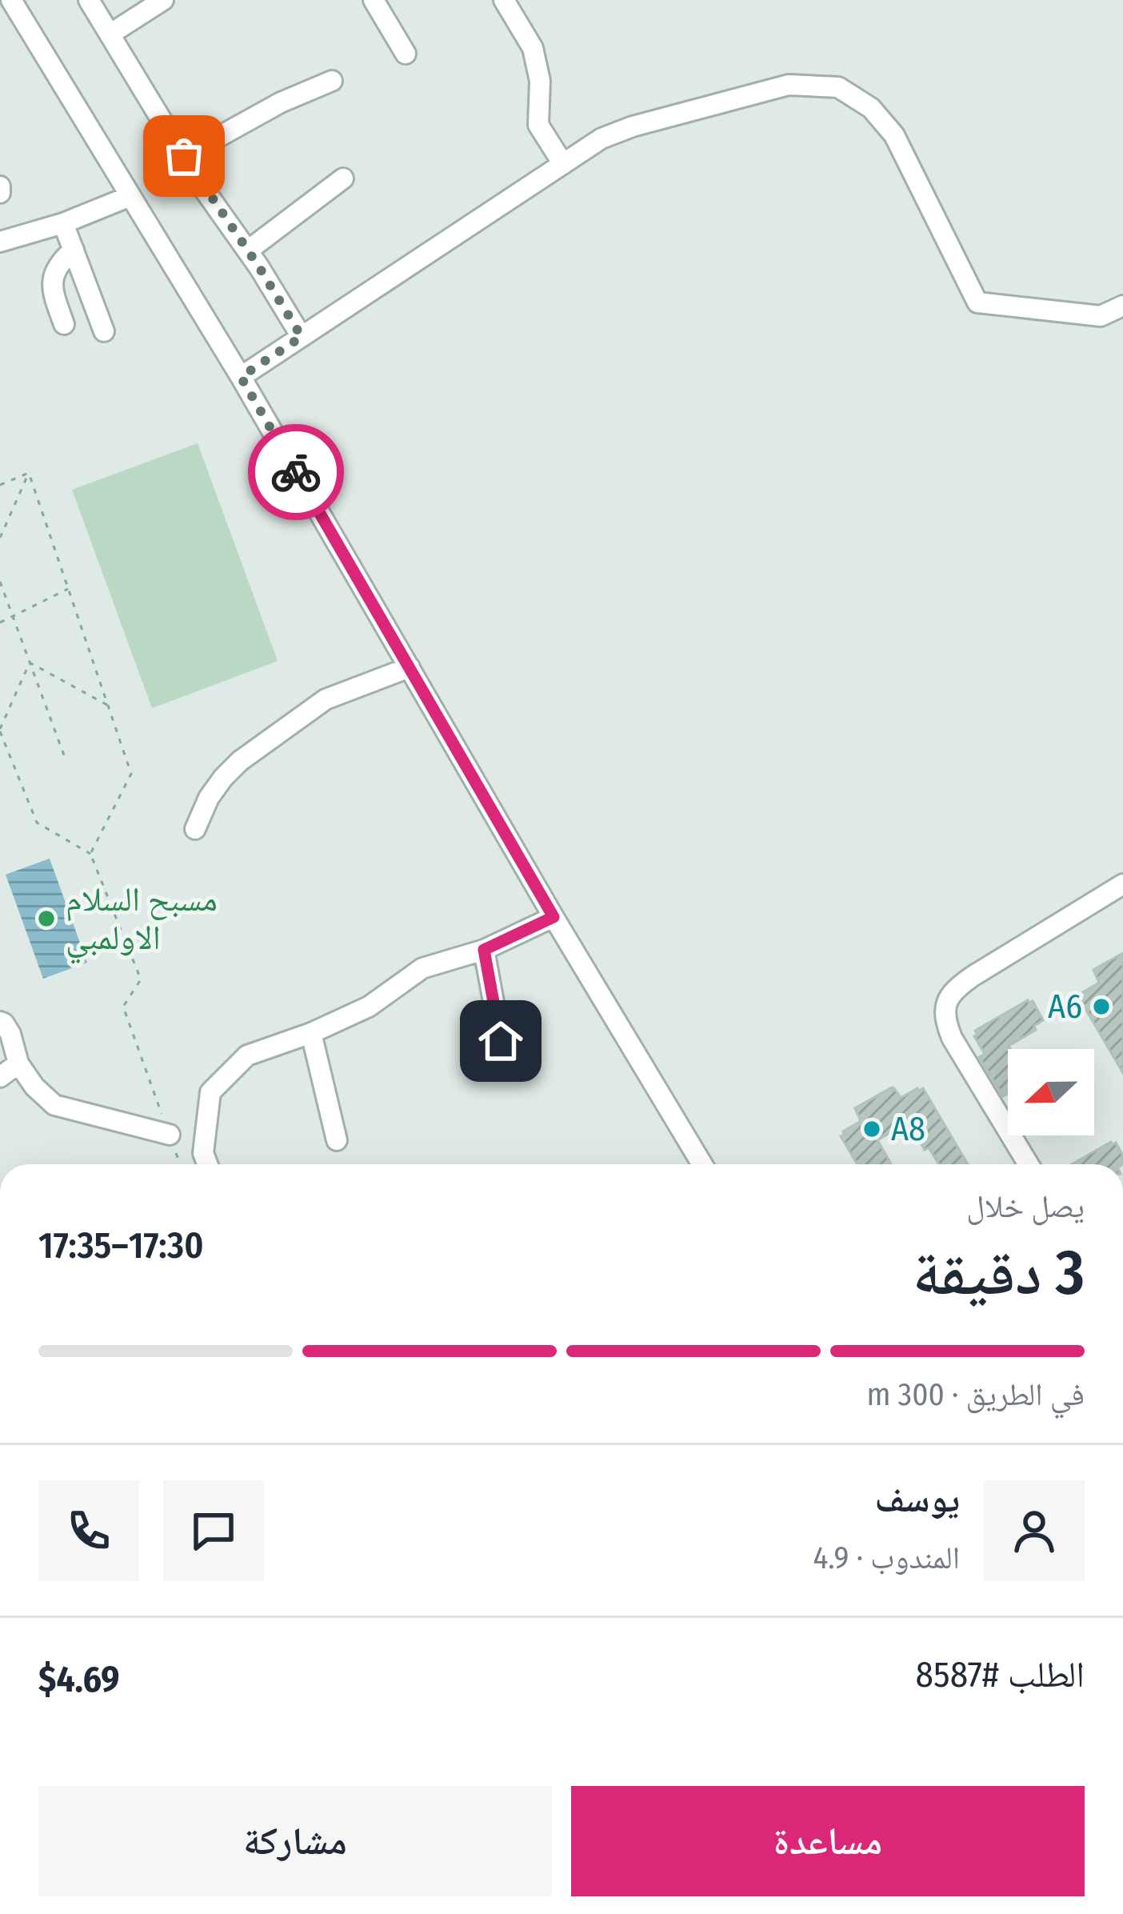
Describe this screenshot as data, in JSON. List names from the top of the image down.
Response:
{
  "places": ["مسبح السلام الاولمبي", "A6", "A8"],
  "north": "left",
  "page": {
    "heading": ["3 دقيقة", "يصل خلال", "17:30–17:35"],
    "panel": [
      "يوسف",
      "المندوب · 4.9",
      "الطلب #8587",
      "$4.69"
    ],
    "bar": "في الطريق · 300 m",
    "buttons": ["مساعدة", "مشاركة"]
  }
}
